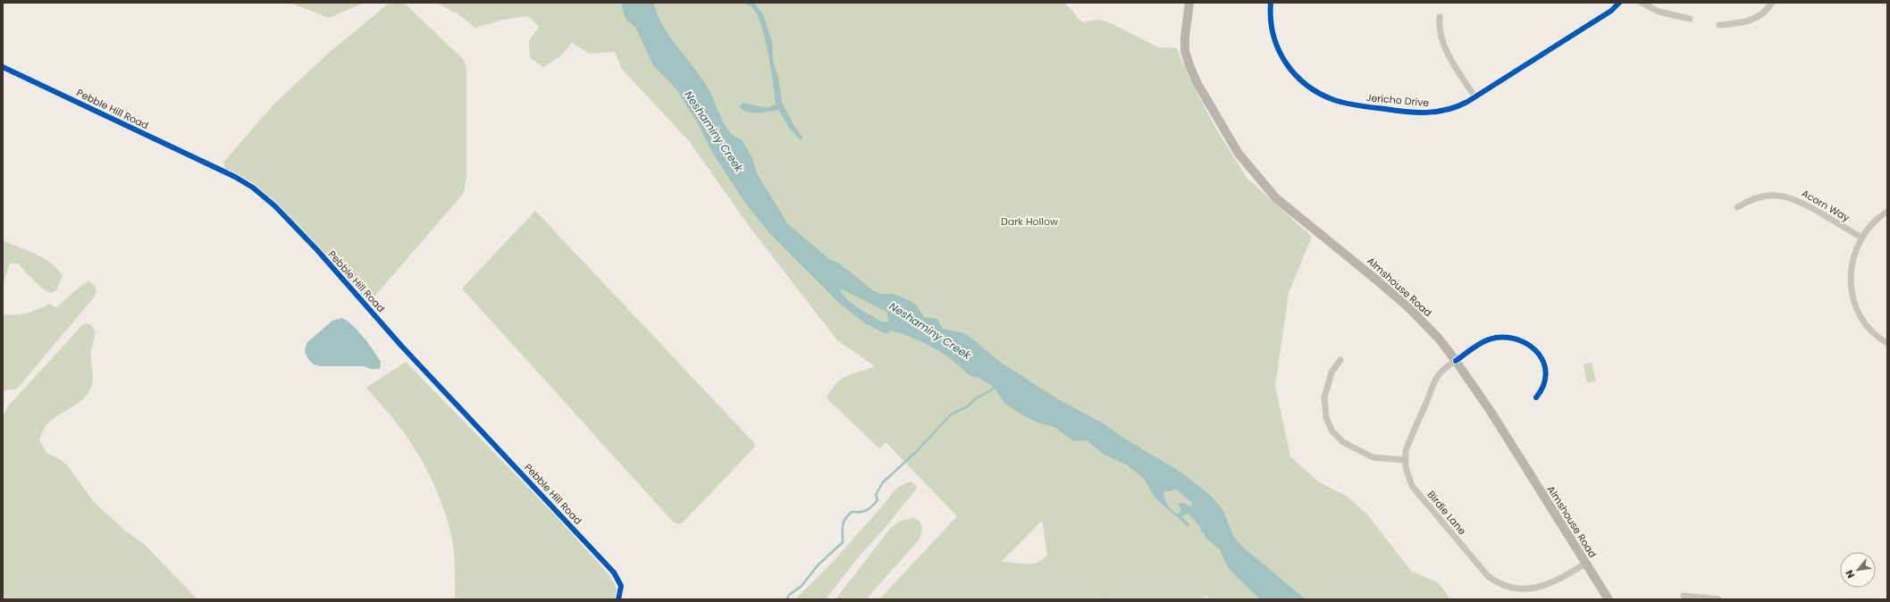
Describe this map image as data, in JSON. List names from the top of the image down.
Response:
{
  "streets": {
    "main road": ["Almshouse Road"],
    "street": [
      "Jericho Drive",
      "Pebble Hill Road",
      "Acorn Way",
      "Birdie Lane"
    ]
  },
  "crossings": [
    ["Almshouse Road", "Birdie Lane"]
  ],
  "water": ["Neshaminy Creek"],
  "parks": ["Dark Hollow"],
  "north": "bottom left"
}
